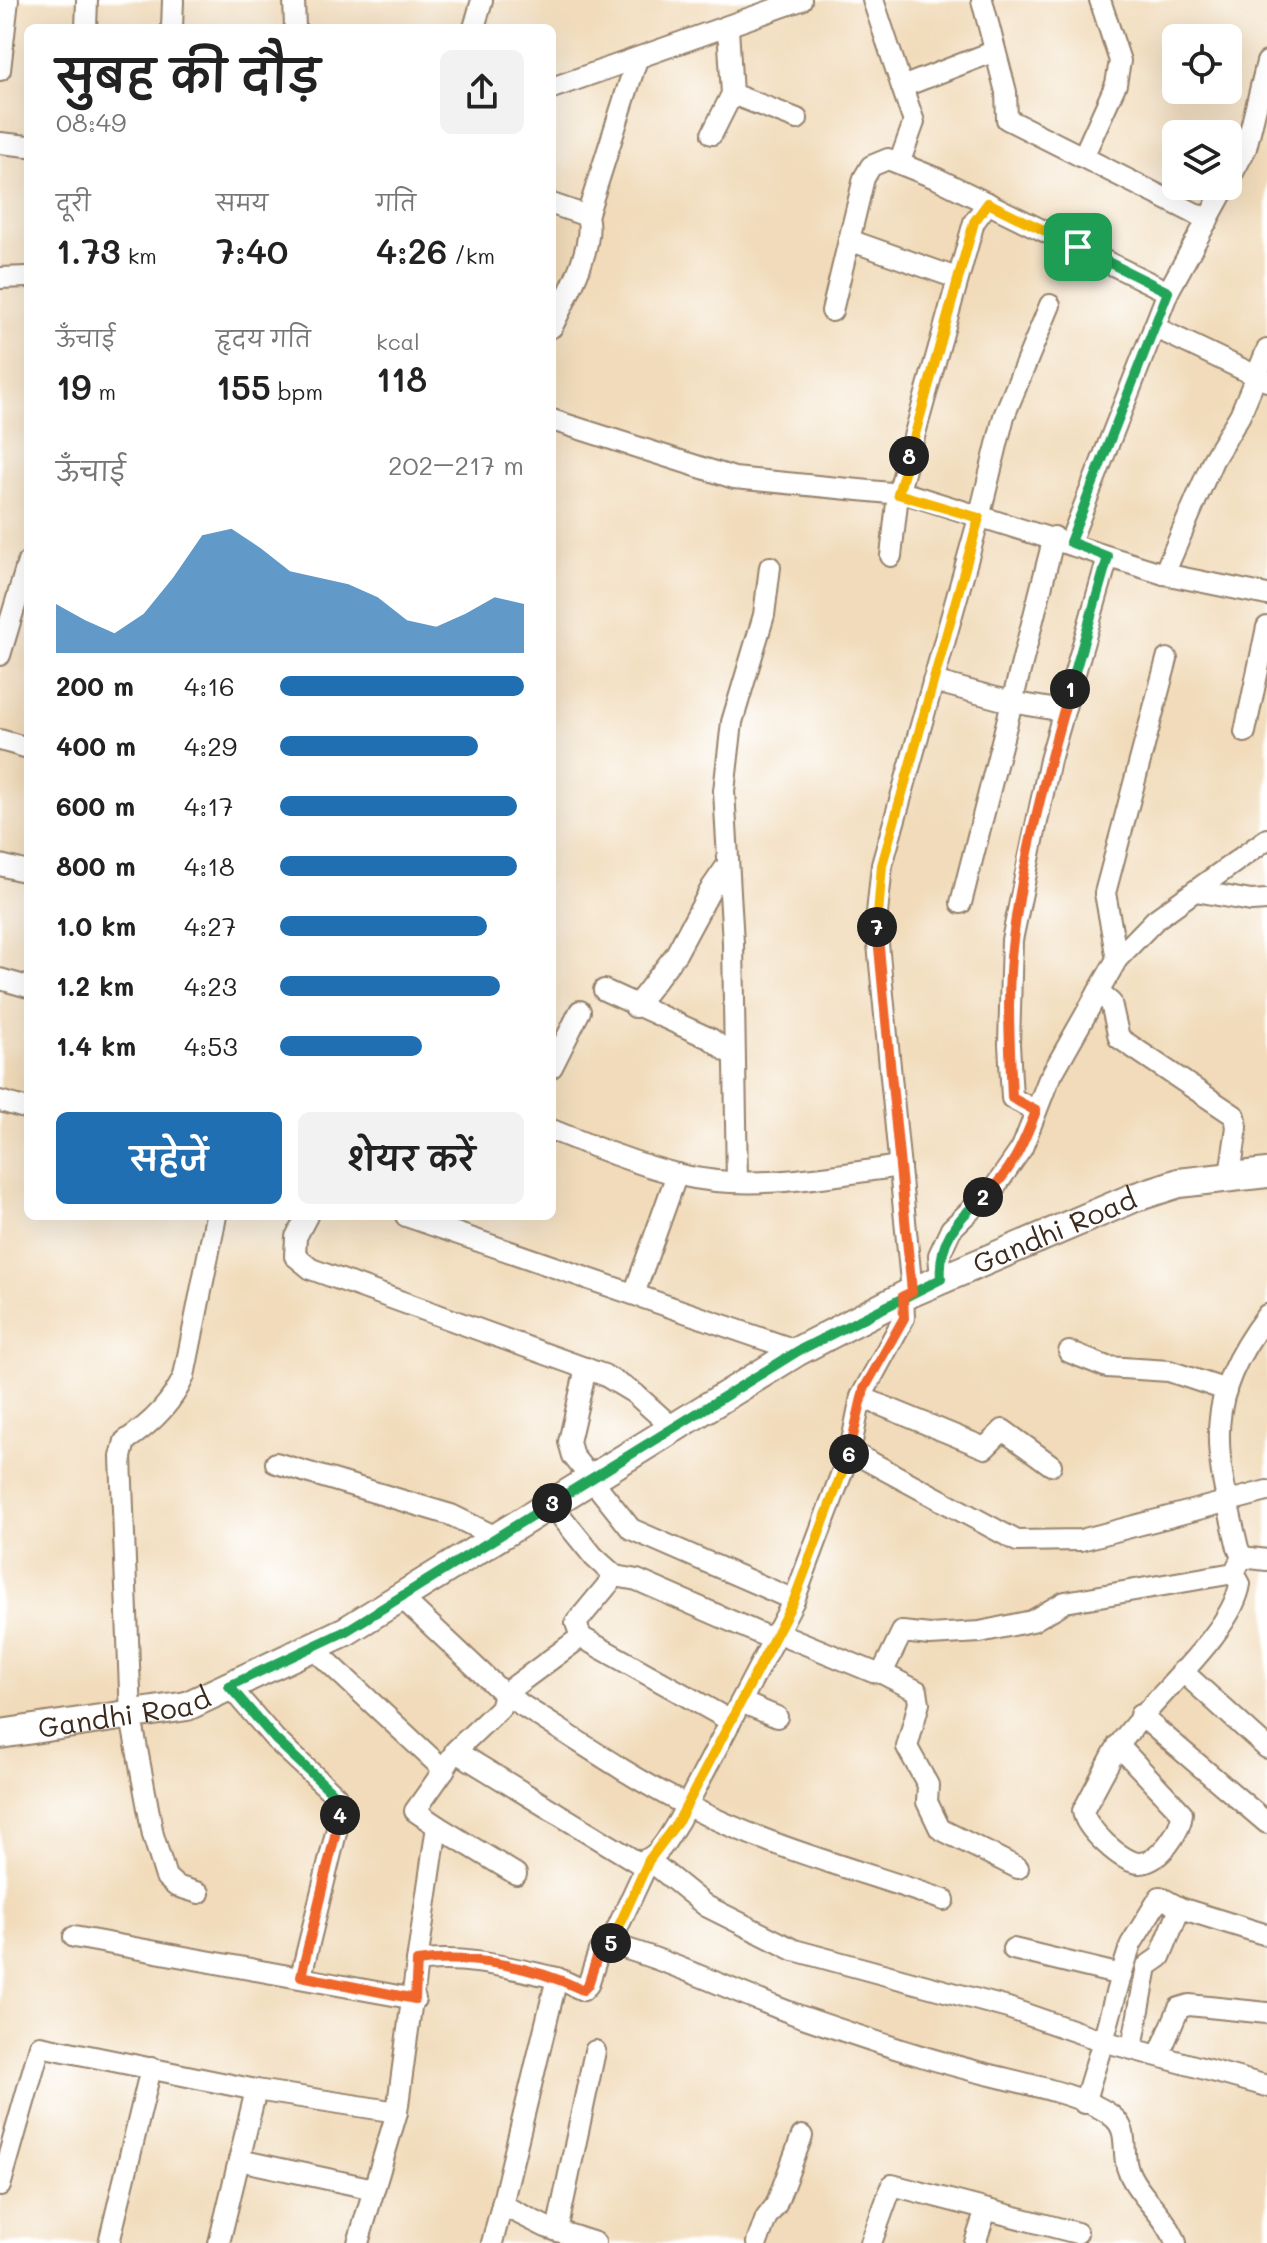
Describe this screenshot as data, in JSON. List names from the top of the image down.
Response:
{
  "streets": {
    "main road": ["Gandhi Road"]
  },
  "page": {
    "heading": ["सुबह की दौड़", "08:49"],
    "stats": [
      ["दूरी", "1.73 km"],
      ["समय", "7:40"],
      ["गति", "4:26 /km"],
      ["ऊँचाई", "19 m"],
      ["हृदय गति", "155 bpm"],
      ["kcal", "118"]
    ],
    "chart": ["ऊँचाई", "202–217 m"],
    "pins": [
      "8",
      "1",
      "7",
      "2",
      "6",
      "3",
      "4",
      "5"
    ],
    "list": [
      {
        "name": "200 m",
        "note": "4:16"
      },
      {
        "name": "400 m",
        "note": "4:29"
      },
      {
        "name": "600 m",
        "note": "4:17"
      },
      {
        "name": "800 m",
        "note": "4:18"
      },
      {
        "name": "1.0 km",
        "note": "4:27"
      },
      {
        "name": "1.2 km",
        "note": "4:23"
      },
      {
        "name": "1.4 km",
        "note": "4:53"
      }
    ],
    "buttons": ["सहेजें", "शेयर करें"]
  }
}
